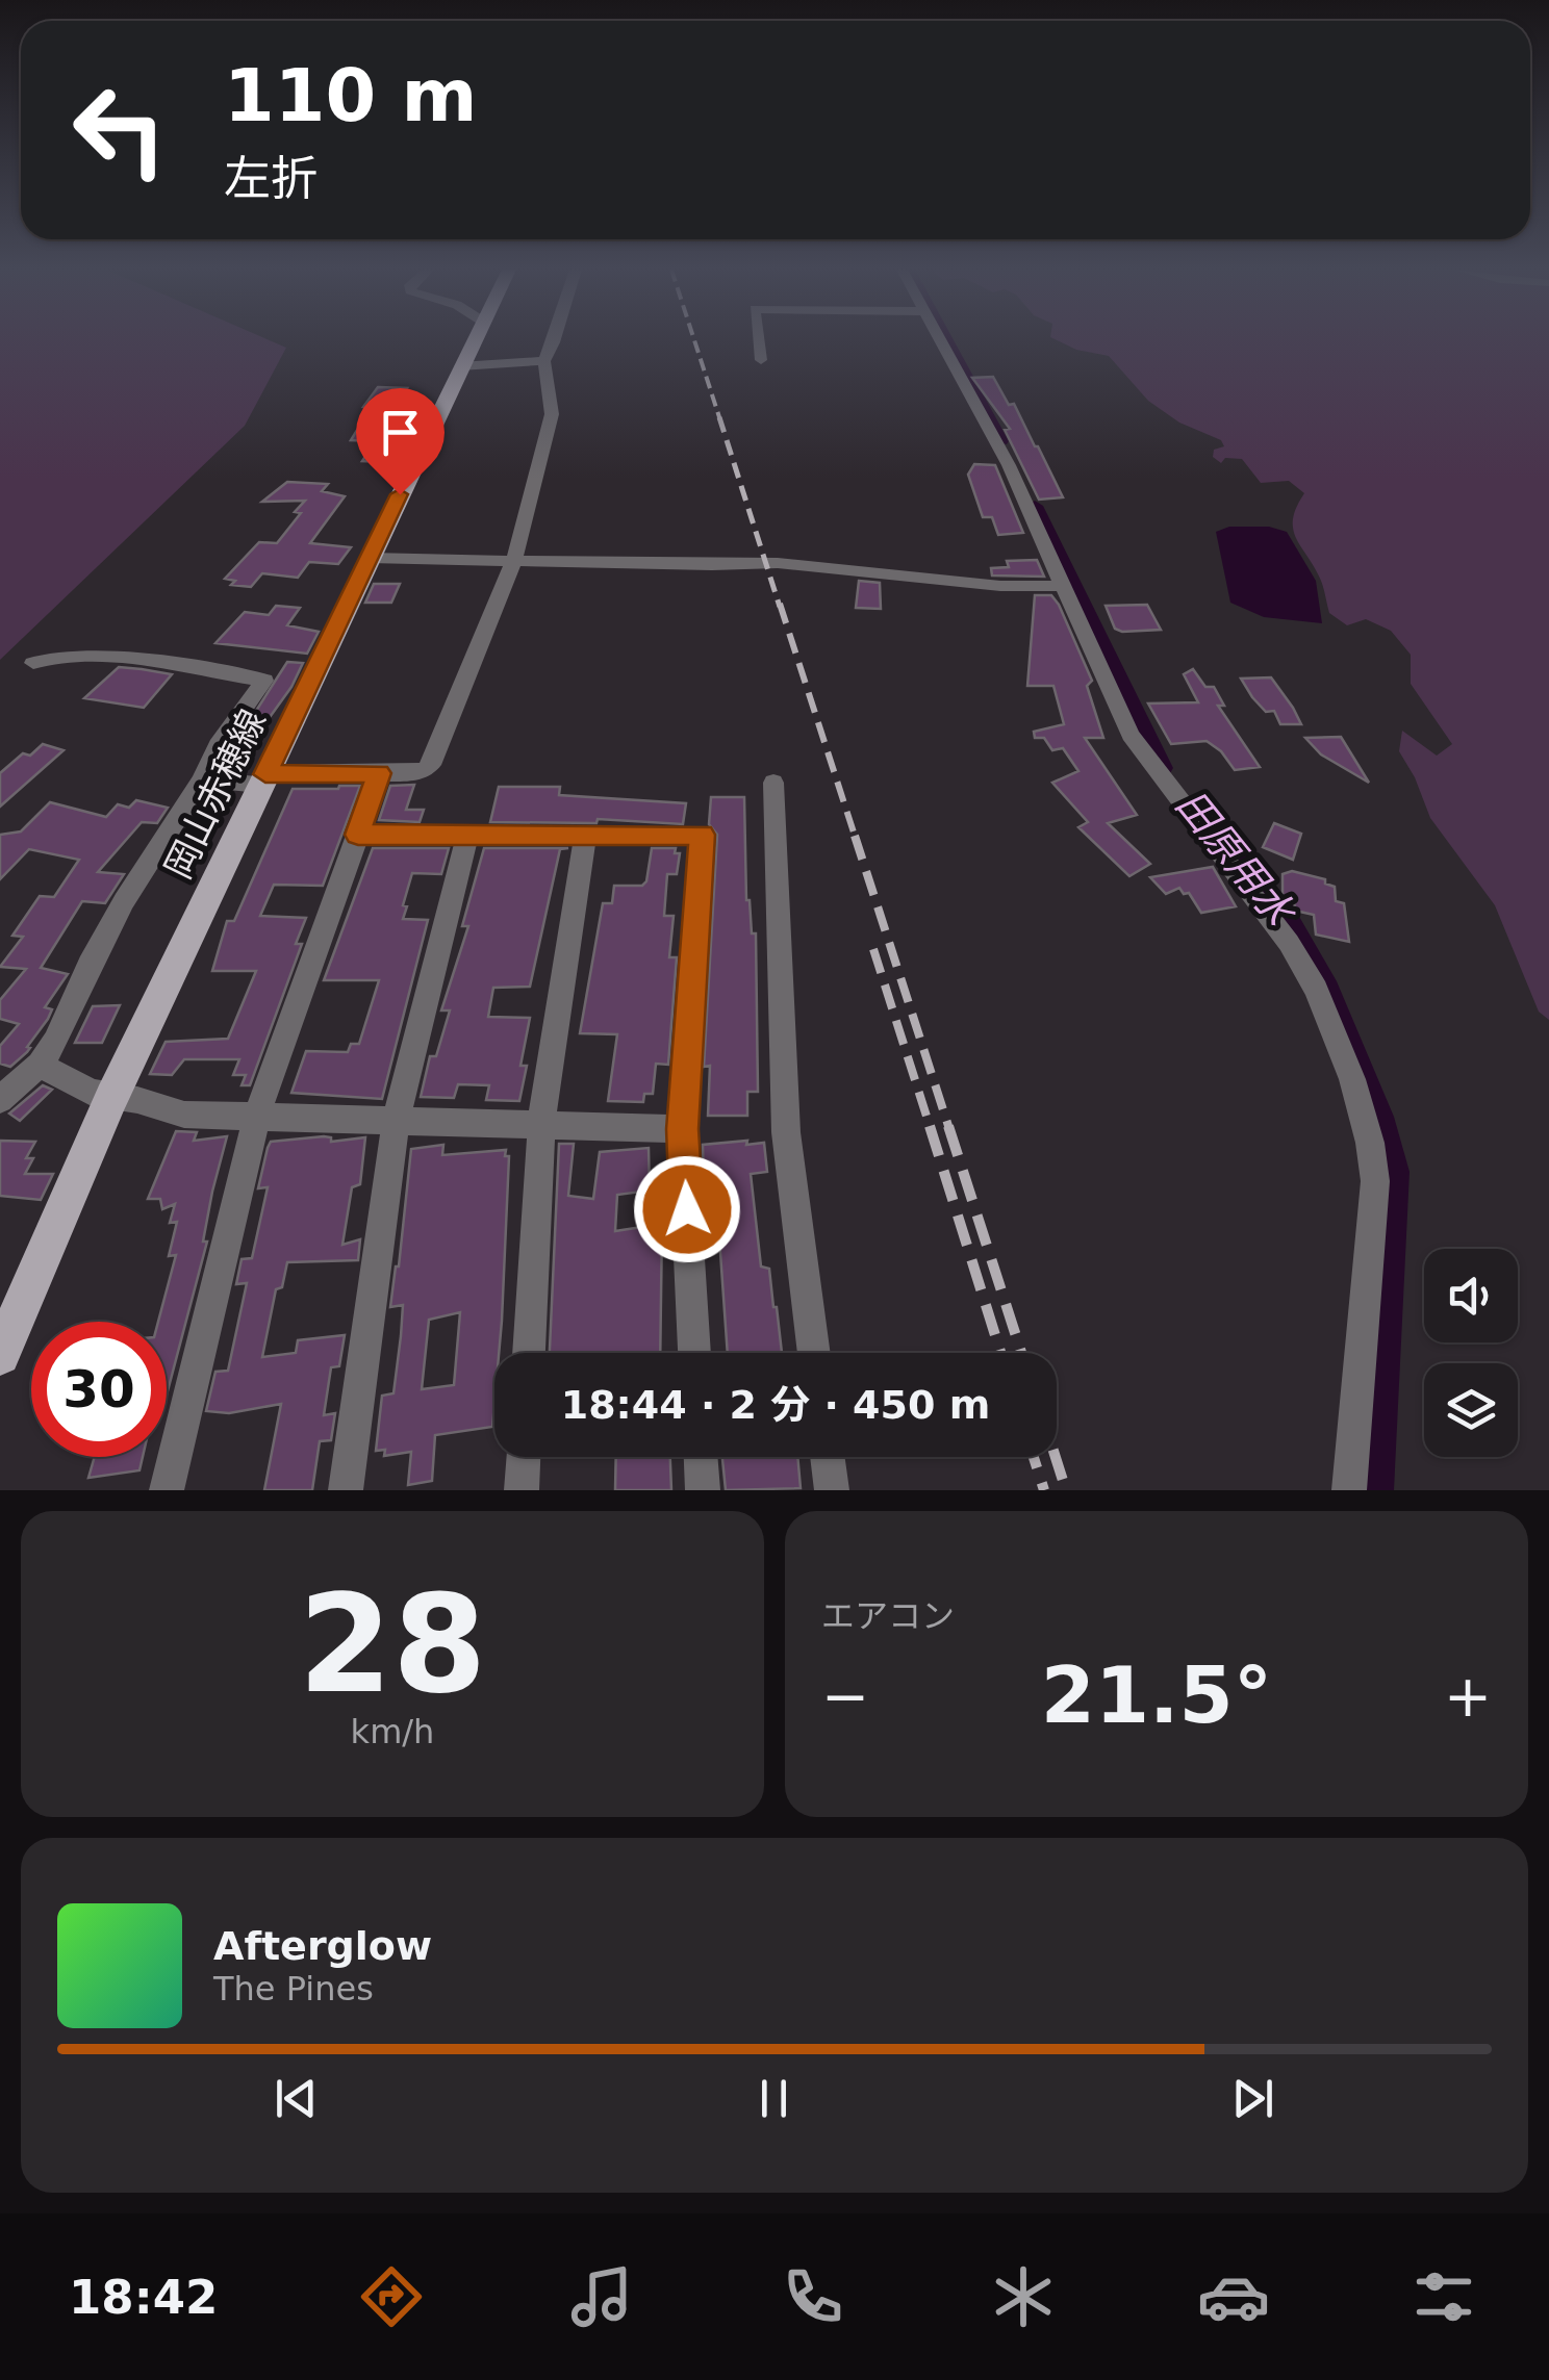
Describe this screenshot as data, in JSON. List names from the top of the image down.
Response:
{
  "streets": {
    "main road": ["岡山赤穂線"]
  },
  "water": ["田原用水"],
  "page": {
    "turn": ["110 m", "左折"],
    "limit": "30",
    "trip": "18:44 · 2 分 · 450 m",
    "tile": [
      ["28", "km/h"],
      "エアコン"
    ],
    "heat": ["−", "21.5°", "+"],
    "song": ["Afterglow", "The Pines"],
    "tabs": "18:42"
  }
}
